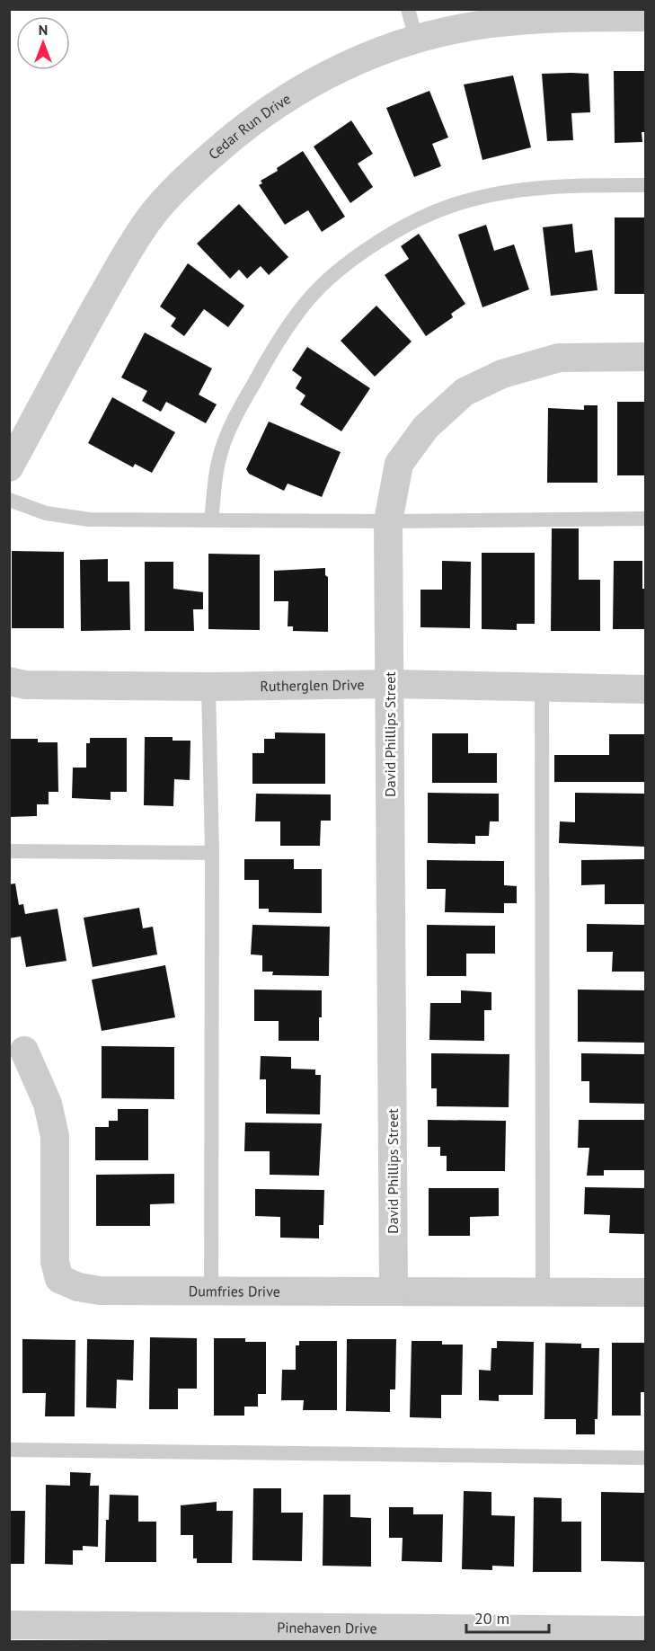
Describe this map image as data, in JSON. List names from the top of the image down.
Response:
{
  "streets": {
    "street": [
      "Cedar Run Drive",
      "Rutherglen Drive",
      "David Phillips Street",
      "Dumfries Drive",
      "Pinehaven Drive"
    ]
  },
  "crossings": [
    ["Rutherglen Drive", "David Phillips Street"],
    ["David Phillips Street", "Dumfries Drive"]
  ],
  "scale_bar": "20 m",
  "north": "top"
}
